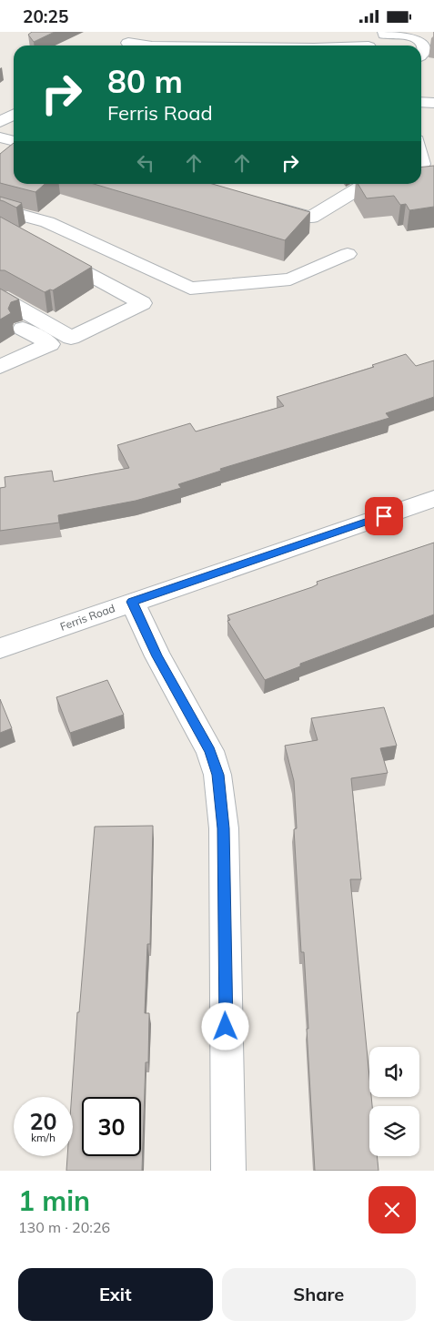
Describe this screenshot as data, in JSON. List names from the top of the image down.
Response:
{
  "streets": {
    "street": ["Ferris Road"]
  },
  "page": {
    "status": "20:25",
    "turn": ["80 m", "Ferris Road"],
    "speed": "20 km/h",
    "limit": "30",
    "heading": ["1 min", "130 m · 20:26"],
    "buttons": ["Exit", "Share"]
  }
}
